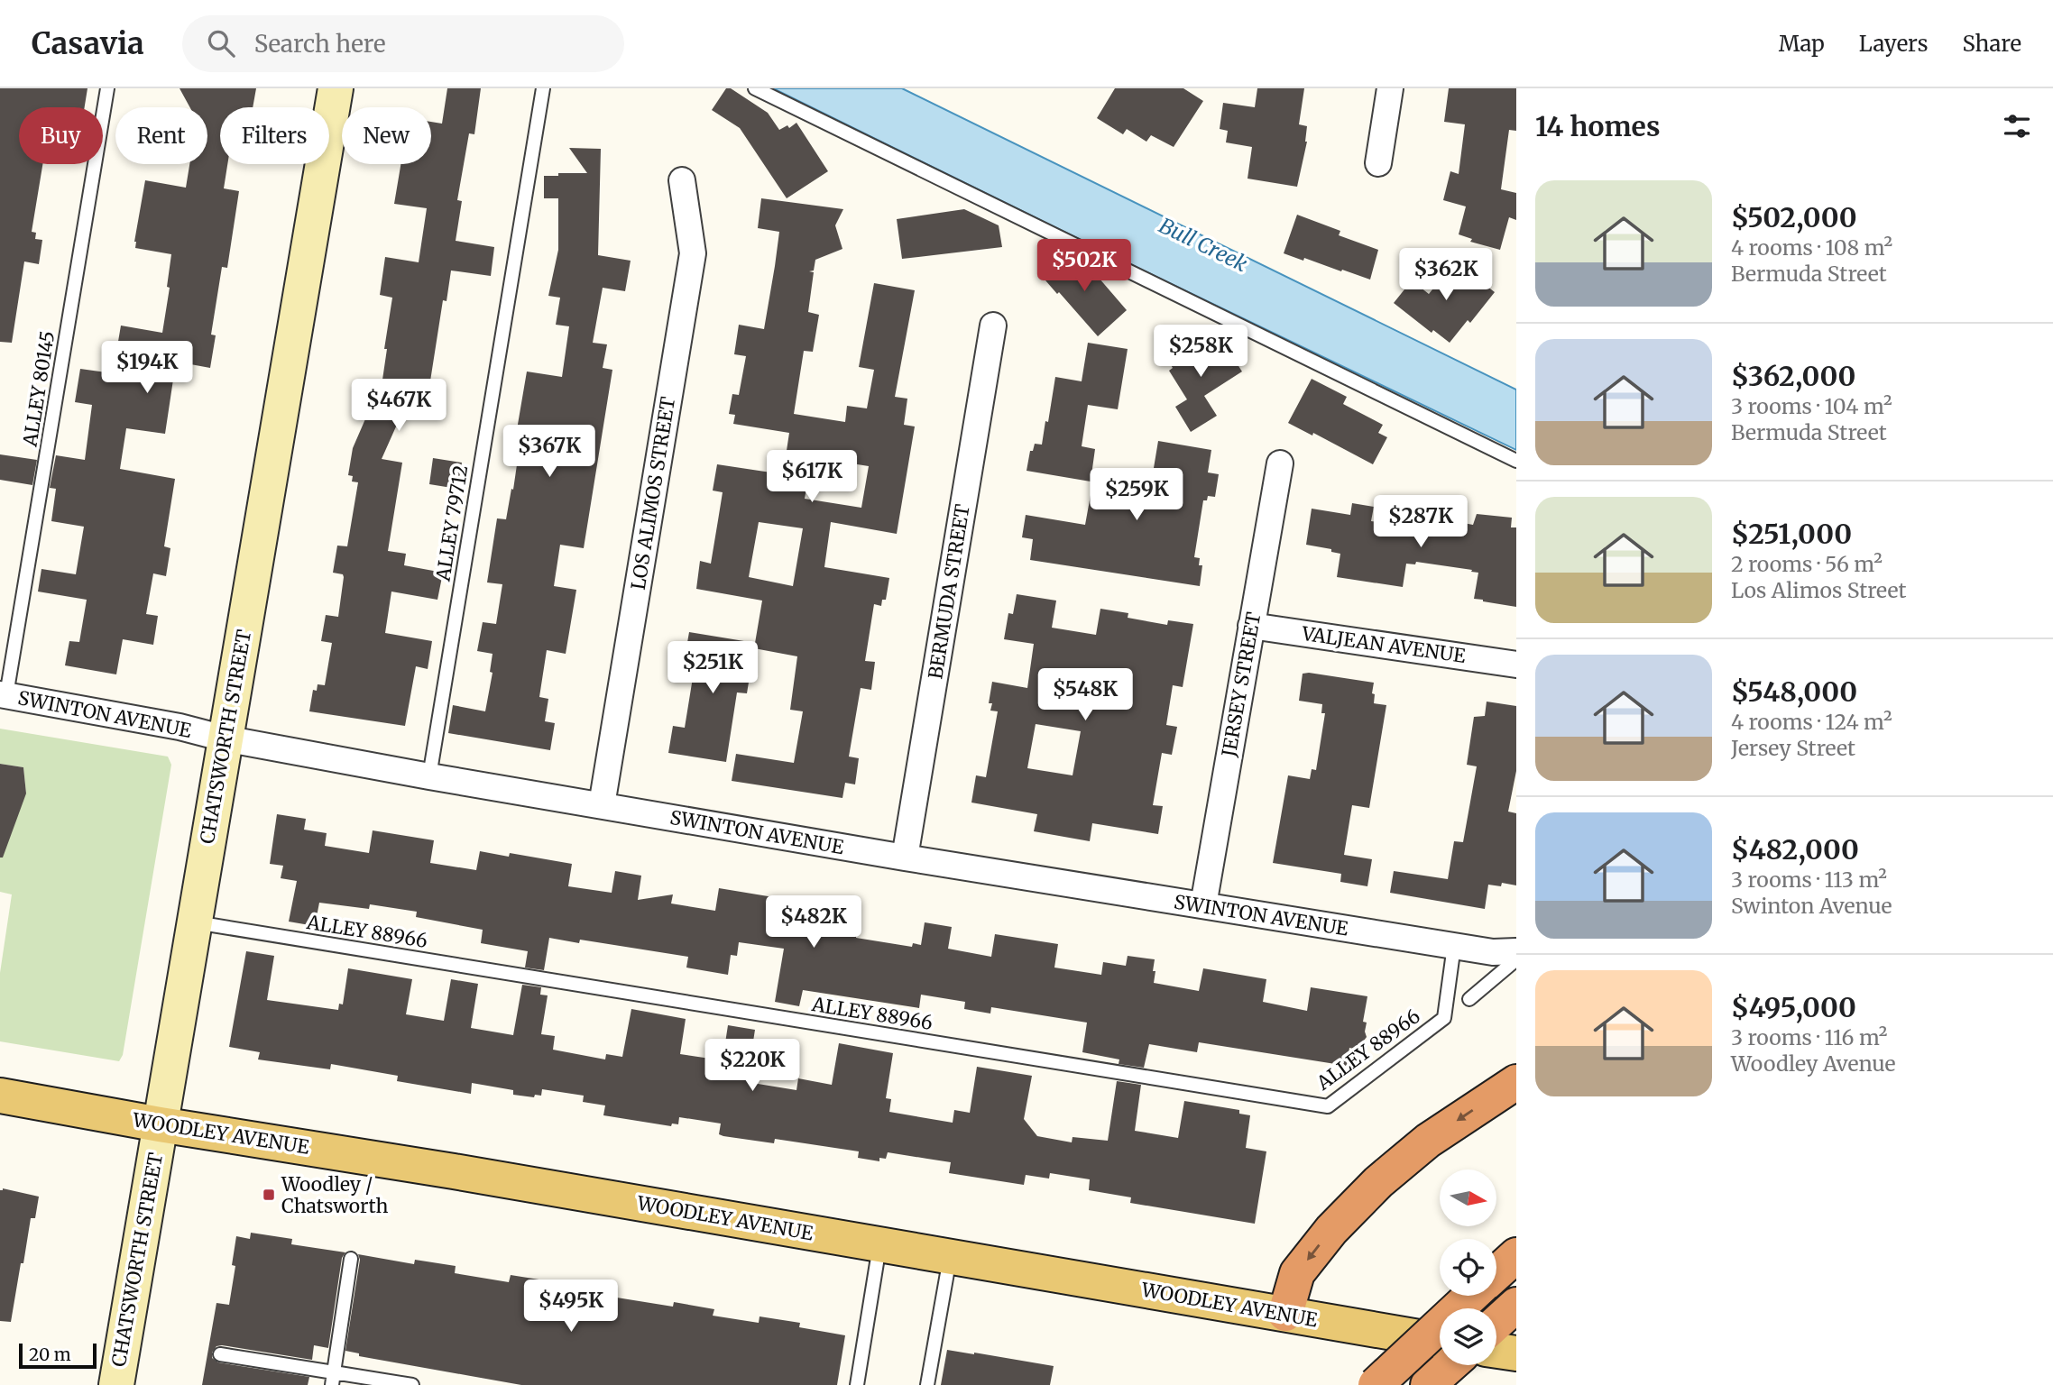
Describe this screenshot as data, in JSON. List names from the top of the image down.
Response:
{
  "streets": {
    "main road": ["CHATSWORTH STREET", "WOODLEY AVENUE"],
    "street": [
      "LOS ALIMOS STREET",
      "BERMUDA STREET",
      "VALJEAN AVENUE",
      "JERSEY STREET",
      "SWINTON AVENUE"
    ],
    "lane": ["ALLEY 80145", "ALLEY 79712", "ALLEY 88966"]
  },
  "crossings": [
    ["ALLEY 80145", "SWINTON AVENUE"],
    ["LOS ALIMOS STREET", "SWINTON AVENUE"],
    ["ALLEY 79712", "SWINTON AVENUE"],
    ["BERMUDA STREET", "SWINTON AVENUE"],
    ["VALJEAN AVENUE", "JERSEY STREET"],
    ["JERSEY STREET", "SWINTON AVENUE"],
    ["SWINTON AVENUE", "CHATSWORTH STREET"],
    ["SWINTON AVENUE", "ALLEY 88966"],
    ["CHATSWORTH STREET", "ALLEY 88966"],
    ["CHATSWORTH STREET", "WOODLEY AVENUE"]
  ],
  "water": ["Bull Creek"],
  "places": {
    "transit": ["Woodley / Chatsworth"]
  },
  "scale_bar": "20 m",
  "north": "right",
  "page": {
    "header": "Casavia",
    "search": "Search here",
    "nav": ["Map", "Layers", "Share"],
    "heading": "14 homes",
    "chip": [
      "Buy",
      "Rent",
      "Filters",
      "New"
    ],
    "list": [
      {
        "name": "$502,000",
        "note": "4 rooms · 108 m² · Bermuda Street"
      },
      {
        "name": "$362,000",
        "note": "3 rooms · 104 m² · Bermuda Street"
      },
      {
        "name": "$251,000",
        "note": "2 rooms · 56 m² · Los Alimos Street"
      },
      {
        "name": "$548,000",
        "note": "4 rooms · 124 m² · Jersey Street"
      },
      {
        "name": "$482,000",
        "note": "3 rooms · 113 m² · Swinton Avenue"
      },
      {
        "name": "$495,000",
        "note": "3 rooms · 116 m² · Woodley Avenue"
      }
    ],
    "price": [
      "$502K",
      "$362K",
      "$258K",
      "$194K",
      "$467K",
      "$367K",
      "$617K",
      "$259K",
      "$287K",
      "$251K",
      "$548K",
      "$482K",
      "$220K",
      "$495K"
    ],
    "scale": "20 m"
  }
}
